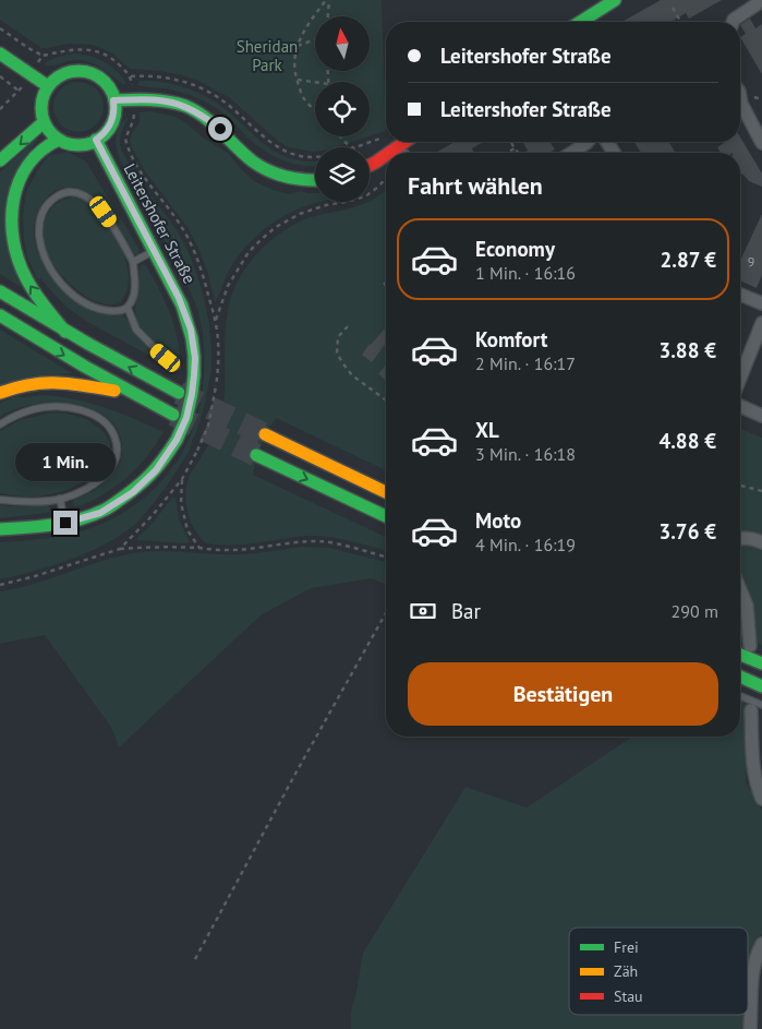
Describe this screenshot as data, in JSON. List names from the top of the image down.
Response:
{
  "streets": {
    "main road": ["Leitershofer Straße"]
  },
  "parks": ["Sheridan Park"],
  "house_numbers": ["9"],
  "legend": ["Frei", "Zäh", "Stau"],
  "north": "top",
  "page": {
    "banner": ["Leitershofer Straße", "Leitershofer Straße"],
    "heading": "Fahrt wählen",
    "list": [
      {
        "name": "Economy",
        "note": "1 Min. · 16:16",
        "value": "2.87 €"
      },
      {
        "name": "Komfort",
        "note": "2 Min. · 16:17",
        "value": "3.88 €"
      },
      {
        "name": "XL",
        "note": "3 Min. · 16:18",
        "value": "4.88 €"
      },
      {
        "name": "Moto",
        "note": "4 Min. · 16:19",
        "value": "3.76 €"
      }
    ],
    "bubble": "1 Min.",
    "pay": ["Bar", "290 m"],
    "buttons": "Bestätigen"
  }
}
